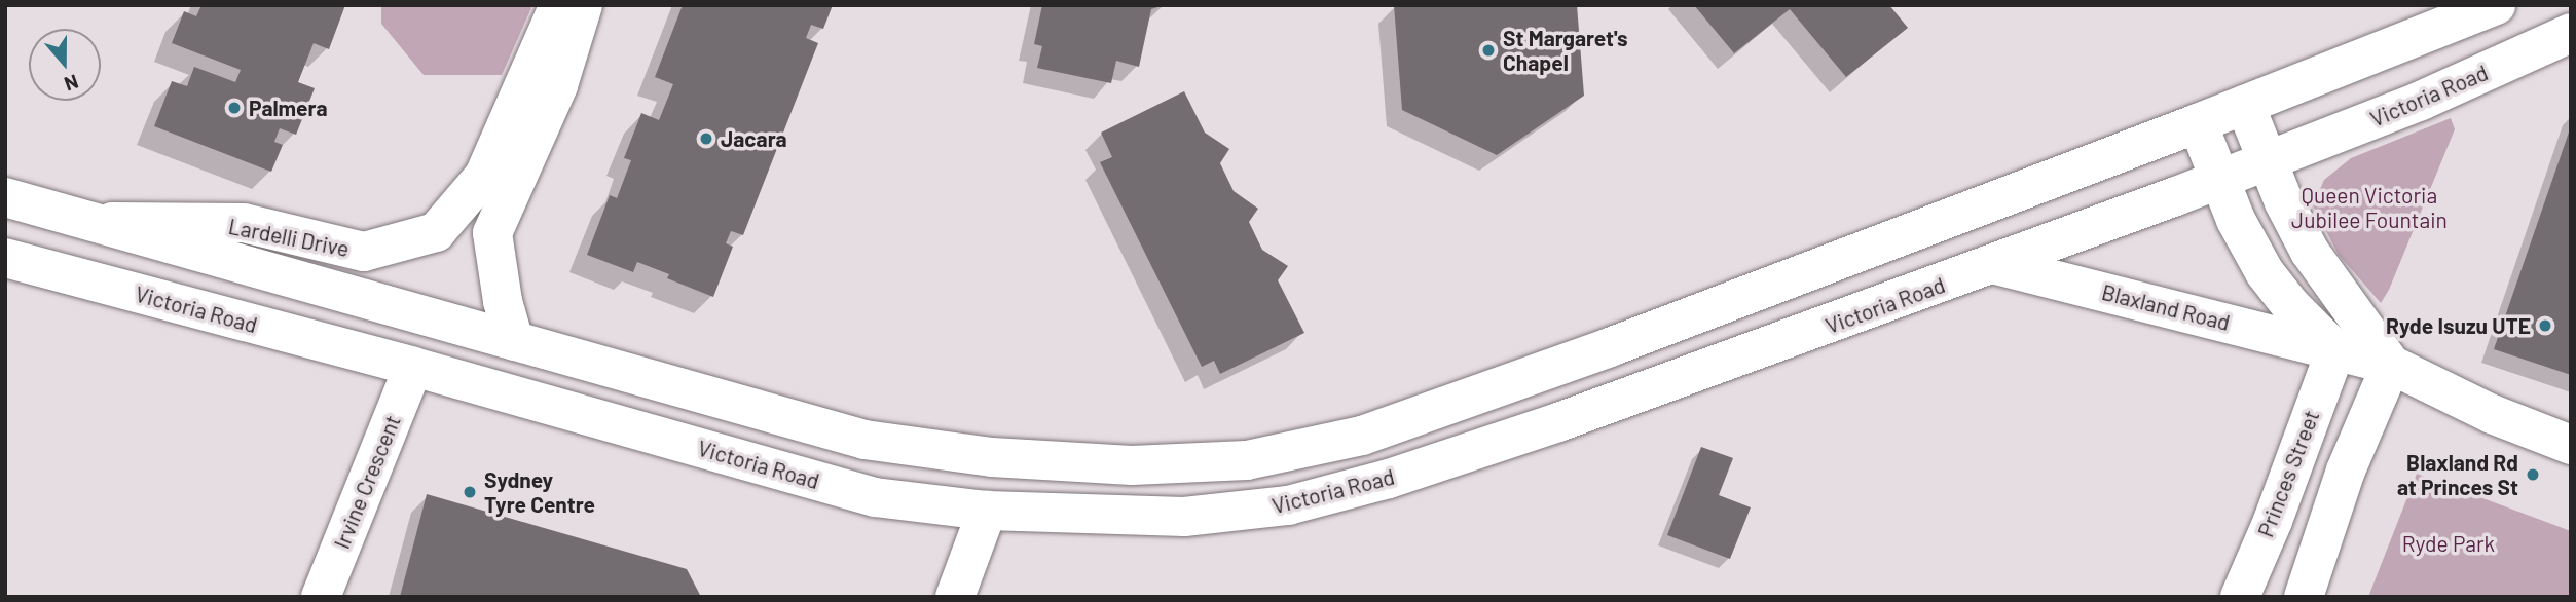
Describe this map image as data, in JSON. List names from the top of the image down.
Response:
{
  "streets": {
    "main road": [
      "Victoria Road",
      "Lardelli Drive",
      "Blaxland Road",
      "Princes Street",
      "Irvine Crescent"
    ]
  },
  "crossings": [
    ["Victoria Road", "Blaxland Road"],
    ["Victoria Road", "Irvine Crescent"],
    ["Blaxland Road", "Princes Street"]
  ],
  "parks": ["Queen Victoria Jubilee Fountain", "Ryde Park"],
  "places": [
    "St Margaret's Chapel",
    "Palmera",
    "Jacara",
    "Ryde Isuzu UTE",
    "Blaxland Rd at Princes St",
    "Sydney Tyre Centre"
  ],
  "north": "bottom"
}
